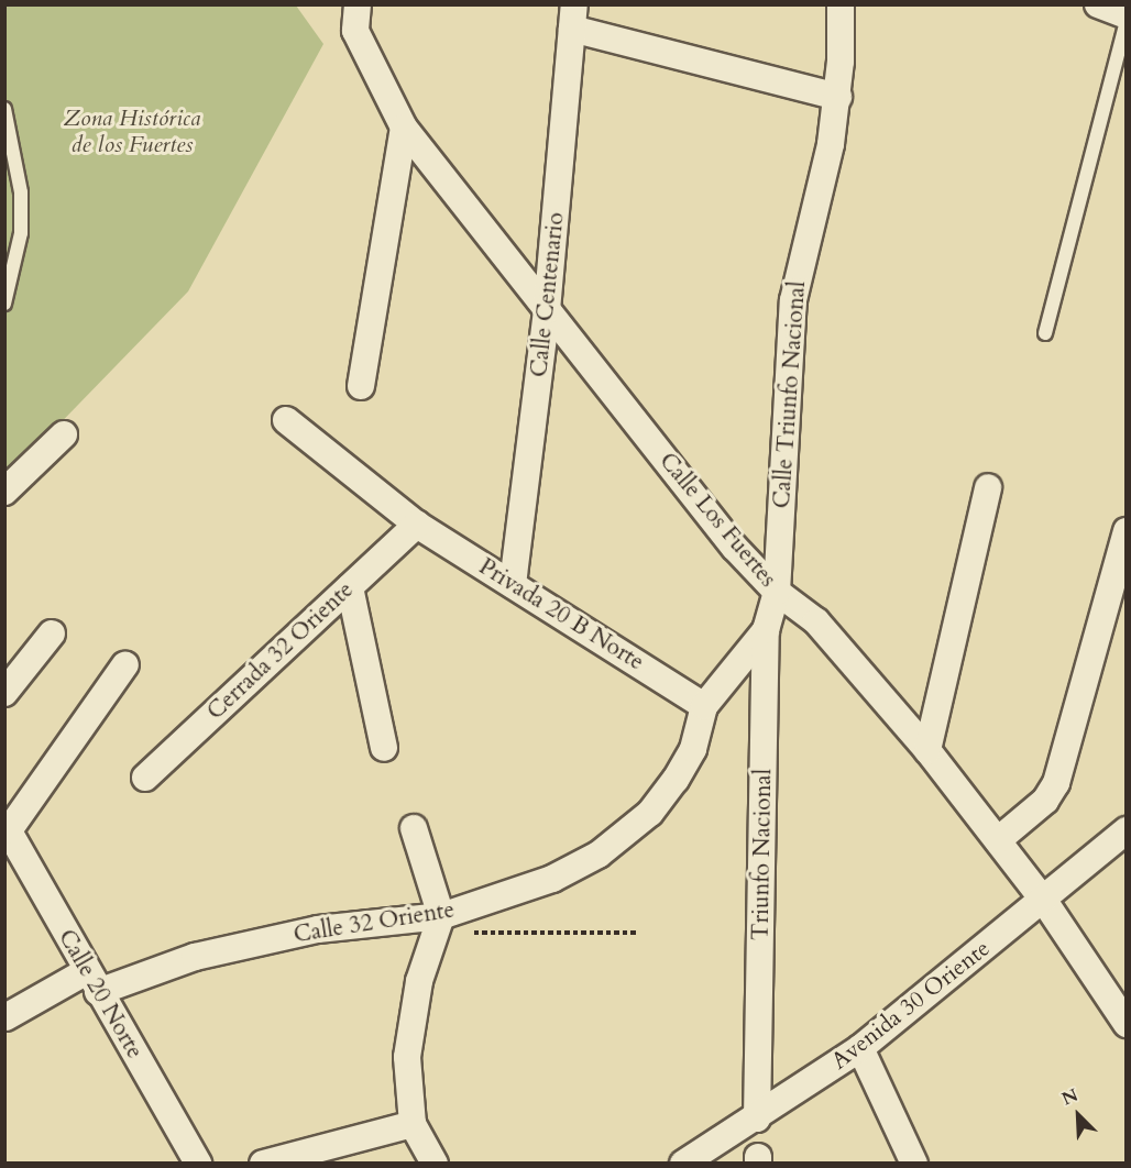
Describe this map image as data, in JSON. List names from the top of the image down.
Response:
{
  "streets": {
    "street": [
      "Calle Centenario",
      "Calle Triunfo Nacional",
      "Calle Los Fuertes",
      "Privada 20 B Norte",
      "Cerrada 32 Oriente",
      "Triunfo Nacional",
      "Calle 32 Oriente",
      "Calle 20 Norte",
      "Avenida 30 Oriente"
    ]
  },
  "crossings": [
    ["Calle Centenario", "Calle Los Fuertes"],
    ["Calle Centenario", "Privada 20 B Norte"],
    ["Calle Triunfo Nacional", "Calle Los Fuertes"],
    ["Calle Triunfo Nacional", "Triunfo Nacional"],
    ["Calle Los Fuertes", "Triunfo Nacional"],
    ["Calle Los Fuertes", "Avenida 30 Oriente"],
    ["Privada 20 B Norte", "Cerrada 32 Oriente"],
    ["Privada 20 B Norte", "Calle 32 Oriente"],
    ["Triunfo Nacional", "Calle 32 Oriente"],
    ["Triunfo Nacional", "Avenida 30 Oriente"],
    ["Calle 32 Oriente", "Calle 20 Norte"]
  ],
  "parks": ["Zona Histórica de los Fuertes"],
  "north": "top left"
}
